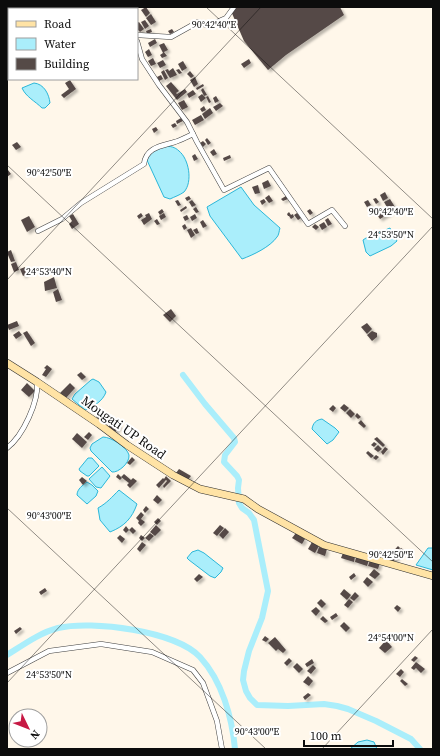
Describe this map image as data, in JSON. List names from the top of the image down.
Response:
{
  "streets": {
    "street": ["Mougati UP Road"]
  },
  "legend": ["Road", "Water", "Building"],
  "scale_bar": "100 m",
  "north": "bottom right",
  "coordinates": [
    "90°42'40\"E",
    "90°42'50\"E",
    "24°53'50\"N",
    "24°53'40\"N",
    "90°43'00\"E",
    "24°54'00\"N"
  ]
}
